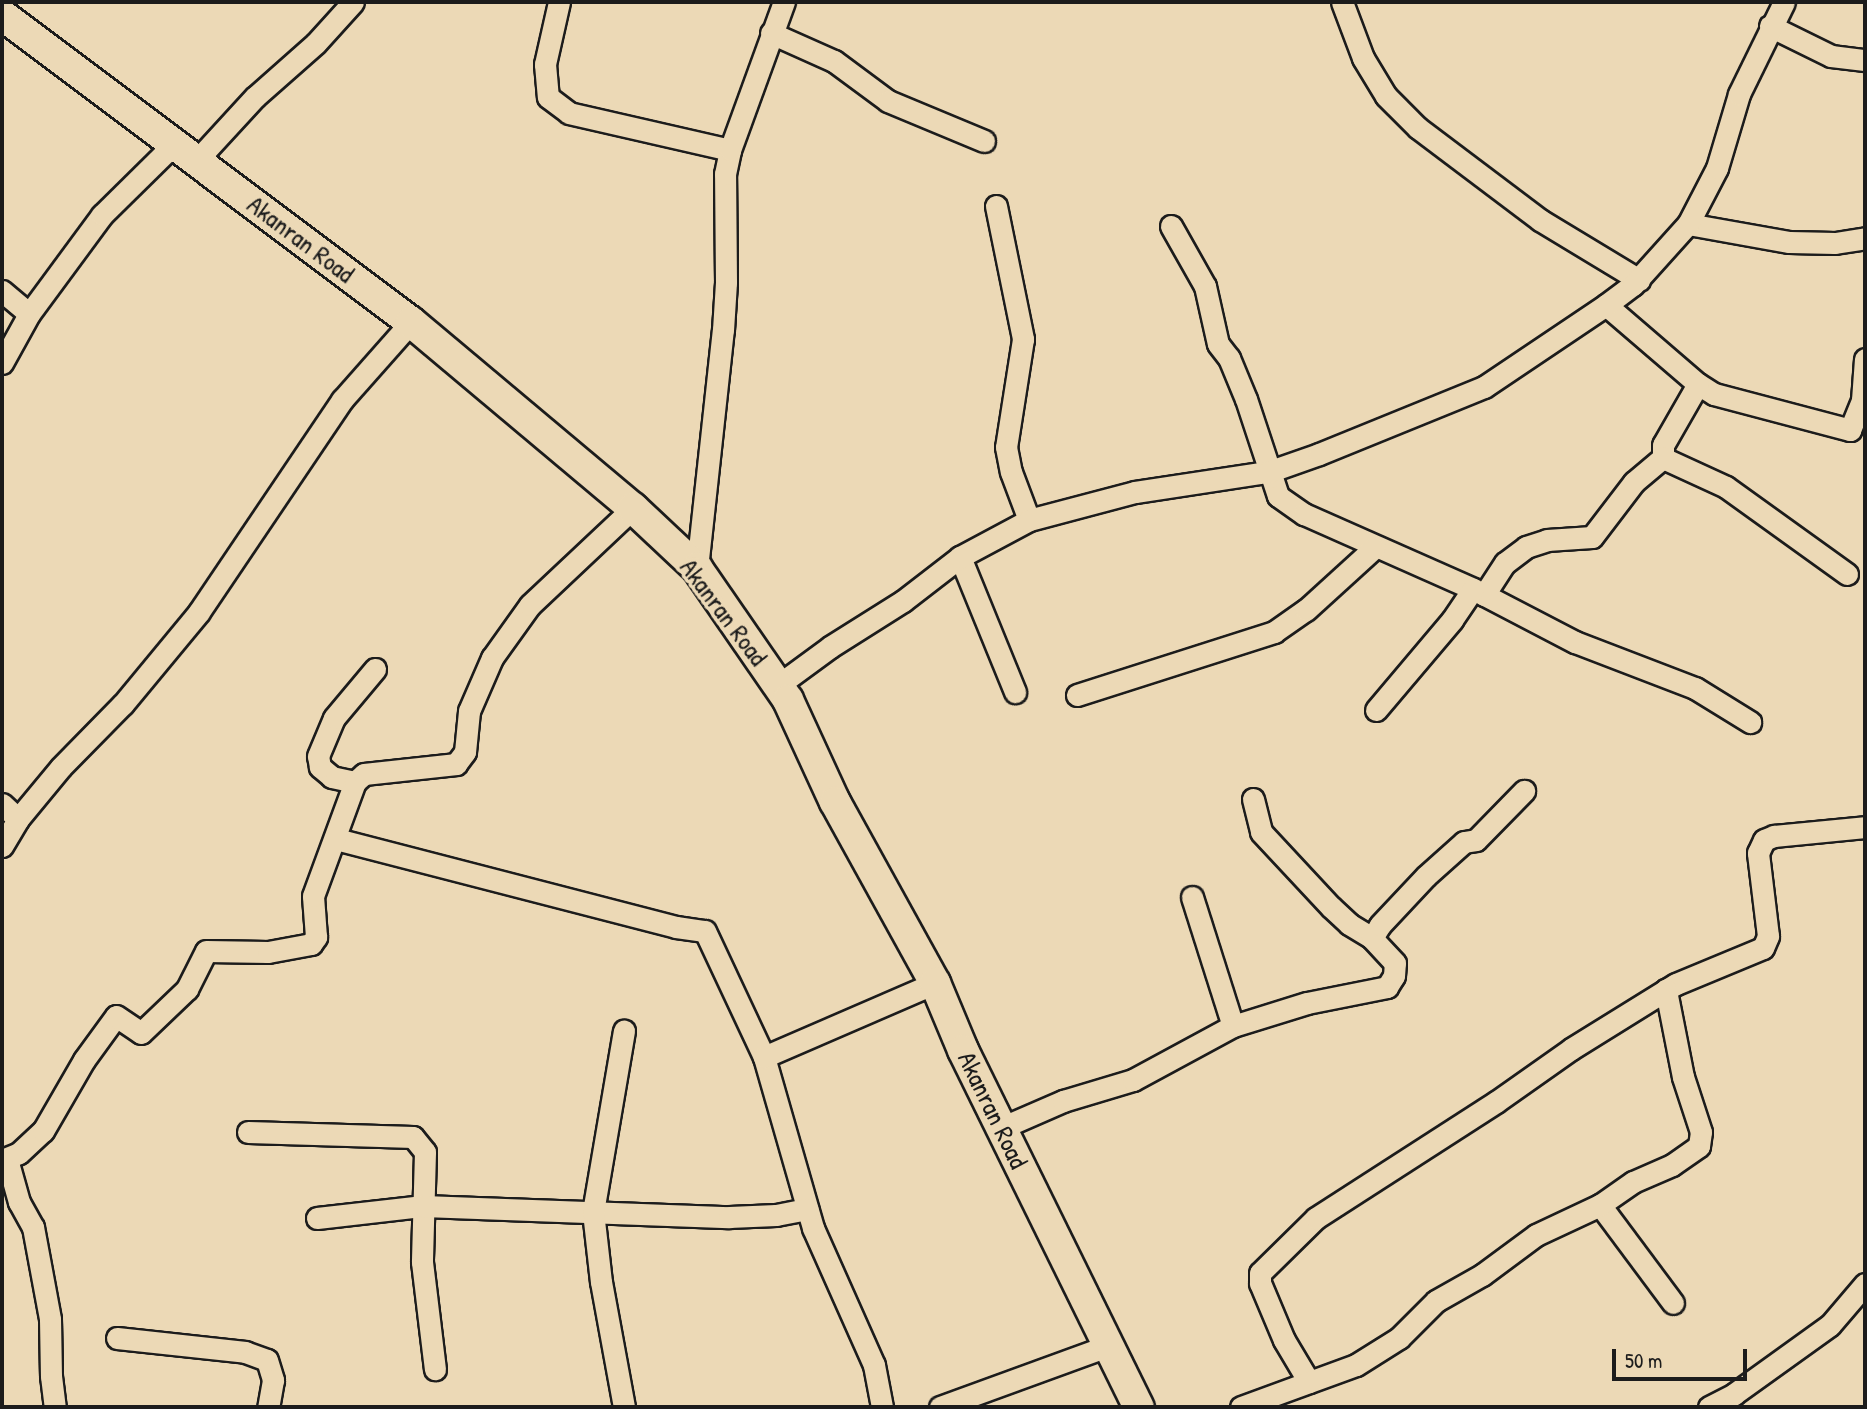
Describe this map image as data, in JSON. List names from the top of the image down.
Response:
{
  "streets": {
    "main road": ["Akanran Road"]
  },
  "scale_bar": "50 m"
}
